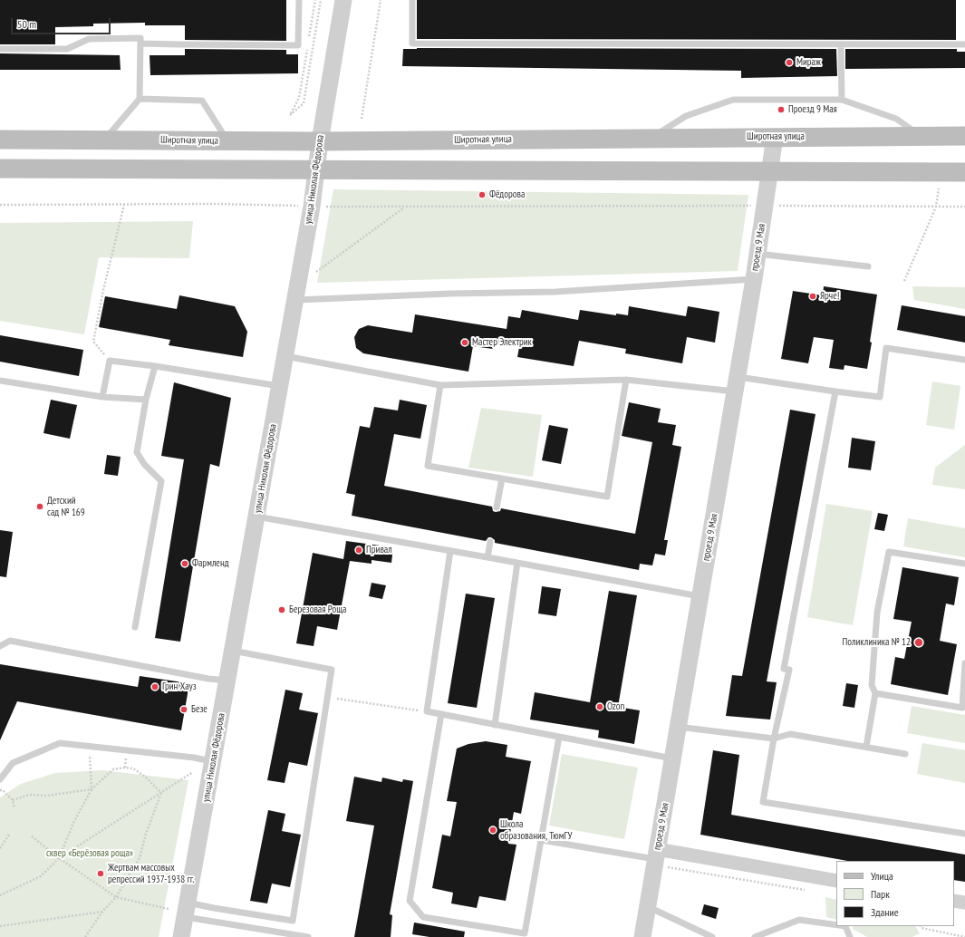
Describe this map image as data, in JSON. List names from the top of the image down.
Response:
{
  "streets": {
    "main road": ["Широтная улица"],
    "street": ["улица Николая Фёдорова", "проезд 9 Мая"]
  },
  "crossings": [
    ["Широтная улица", "улица Николая Фёдорова"],
    ["Широтная улица", "проезд 9 Мая"]
  ],
  "parks": ["сквер «Берёзовая роща»"],
  "places": [
    "Мираж",
    "Проезд 9 Мая",
    "Фёдорова",
    "Ярче!",
    "Мастер Электрик",
    "Детский сад № 169",
    "Привал",
    "Фармленд",
    "Березовая Роща",
    "Поликлиника № 12",
    "Грин Хауз",
    "Ozon",
    "Безе",
    "Школа образования, ТюмГУ",
    "Жертвам массовых репрессий 1937-1938 гг."
  ],
  "legend": ["Улица", "Парк", "Здание"],
  "scale_bar": "50 m"
}
